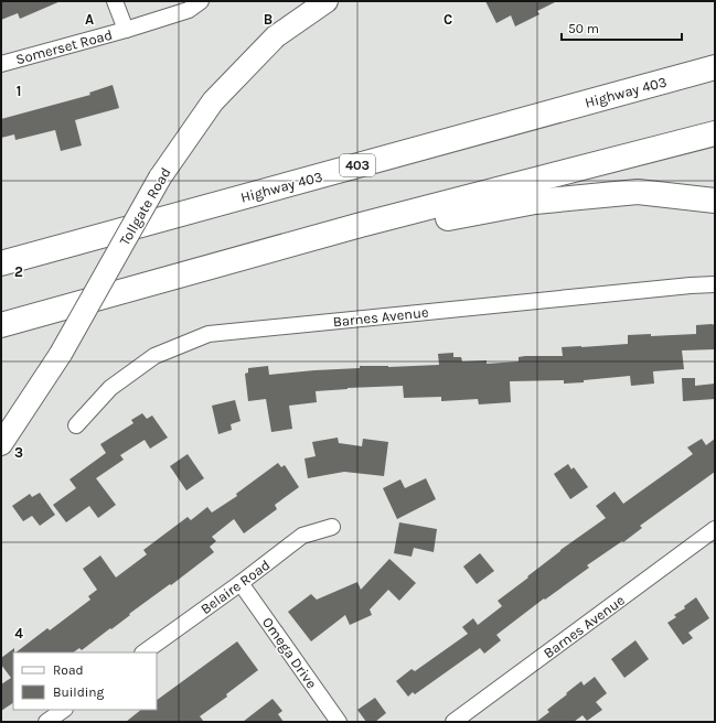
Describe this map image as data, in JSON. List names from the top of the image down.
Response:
{
  "streets": {
    "highway": ["Highway 403", "403"],
    "main road": ["Tollgate Road"],
    "street": [
      "Somerset Road",
      "Barnes Avenue",
      "Belaire Road",
      "Omega Drive"
    ]
  },
  "crossings": [
    ["Belaire Road", "Omega Drive"]
  ],
  "legend": ["Road", "Building"],
  "scale_bar": "50 m",
  "grid": {
    "columns": ["A", "B", "C"],
    "rows": [
      "1",
      "2",
      "3",
      "4"
    ]
  }
}
